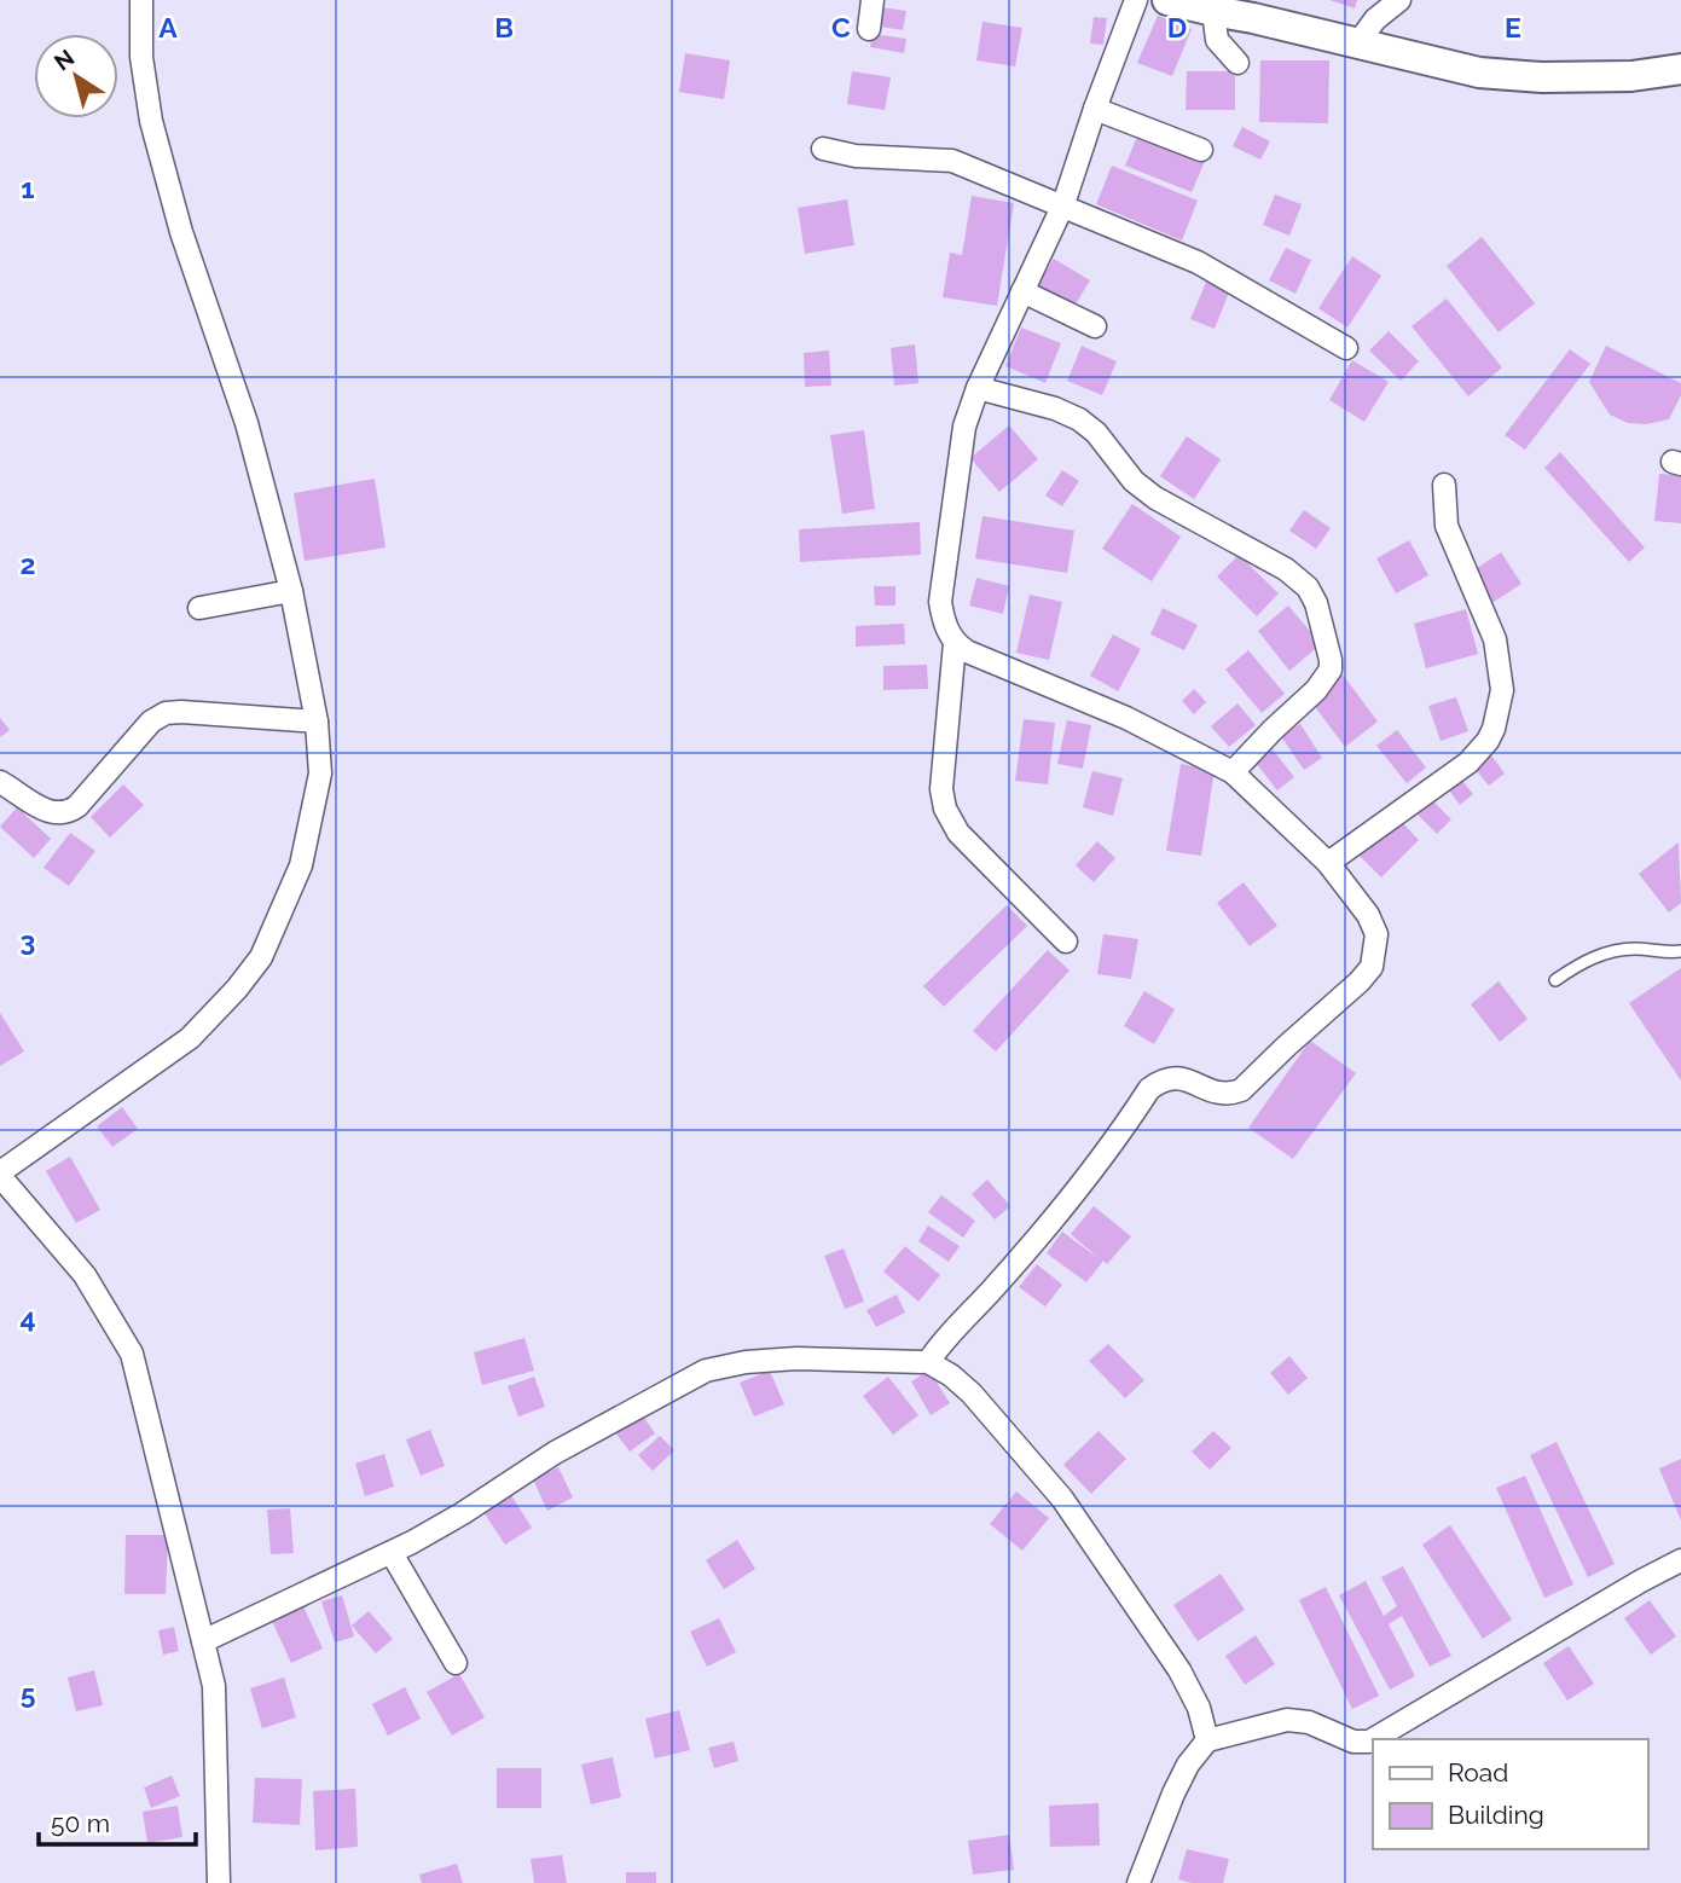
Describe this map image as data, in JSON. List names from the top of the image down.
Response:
{
  "legend": ["Road", "Building"],
  "scale_bar": "50 m",
  "north": "top left",
  "grid": {
    "columns": [
      "A",
      "B",
      "C",
      "D",
      "E"
    ],
    "rows": [
      "1",
      "2",
      "3",
      "4",
      "5"
    ]
  }
}
